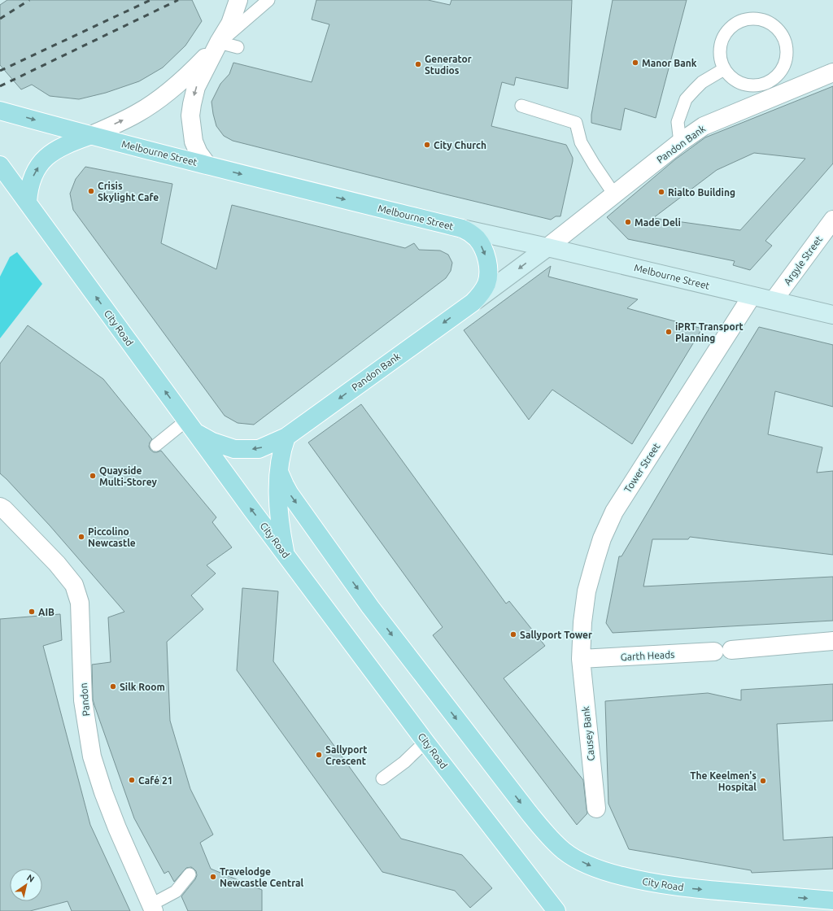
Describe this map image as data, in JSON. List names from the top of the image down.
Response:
{
  "streets": {
    "main road": ["Pandon Bank", "Melbourne Street", "City Road"],
    "street": [
      "Argyle Street",
      "Tower Street",
      "Garth Heads",
      "Pandon",
      "Causey Bank"
    ]
  },
  "crossings": [
    ["Pandon Bank", "Melbourne Street"],
    ["Pandon Bank", "City Road"],
    ["Melbourne Street", "Argyle Street"],
    ["Melbourne Street", "Tower Street"],
    ["Tower Street", "Garth Heads"],
    ["Tower Street", "Causey Bank"],
    ["Garth Heads", "Causey Bank"]
  ],
  "one_way": ["Melbourne Street"],
  "places": [
    "Manor Bank",
    "Generator Studios",
    "City Church",
    "Crisis Skylight Cafe",
    "Rialto Building",
    "Made Deli",
    "iPRT Transport Planning",
    "Quayside Multi-Storey",
    "Piccolino Newcastle",
    "AIB",
    "Sallyport Tower",
    "Silk Room",
    "Sallyport Crescent",
    "Café 21",
    "The Keelmen's Hospital",
    "Travelodge Newcastle Central"
  ],
  "north": "top right"
}
